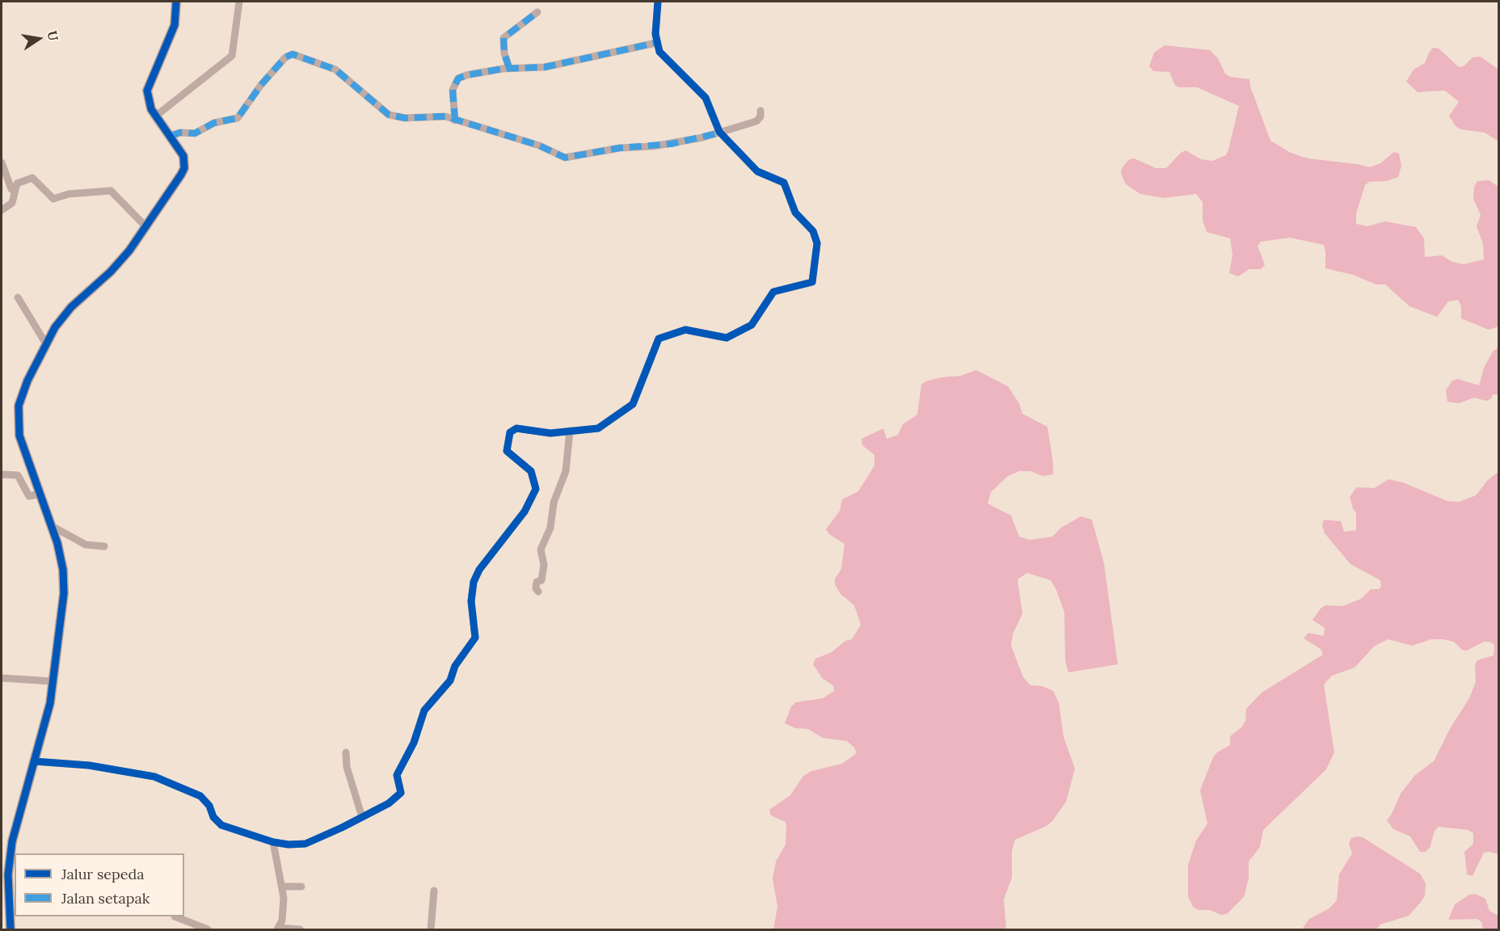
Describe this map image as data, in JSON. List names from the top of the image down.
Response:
{
  "legend": ["Jalur sepeda", "Jalan setapak"],
  "north": "right"
}
